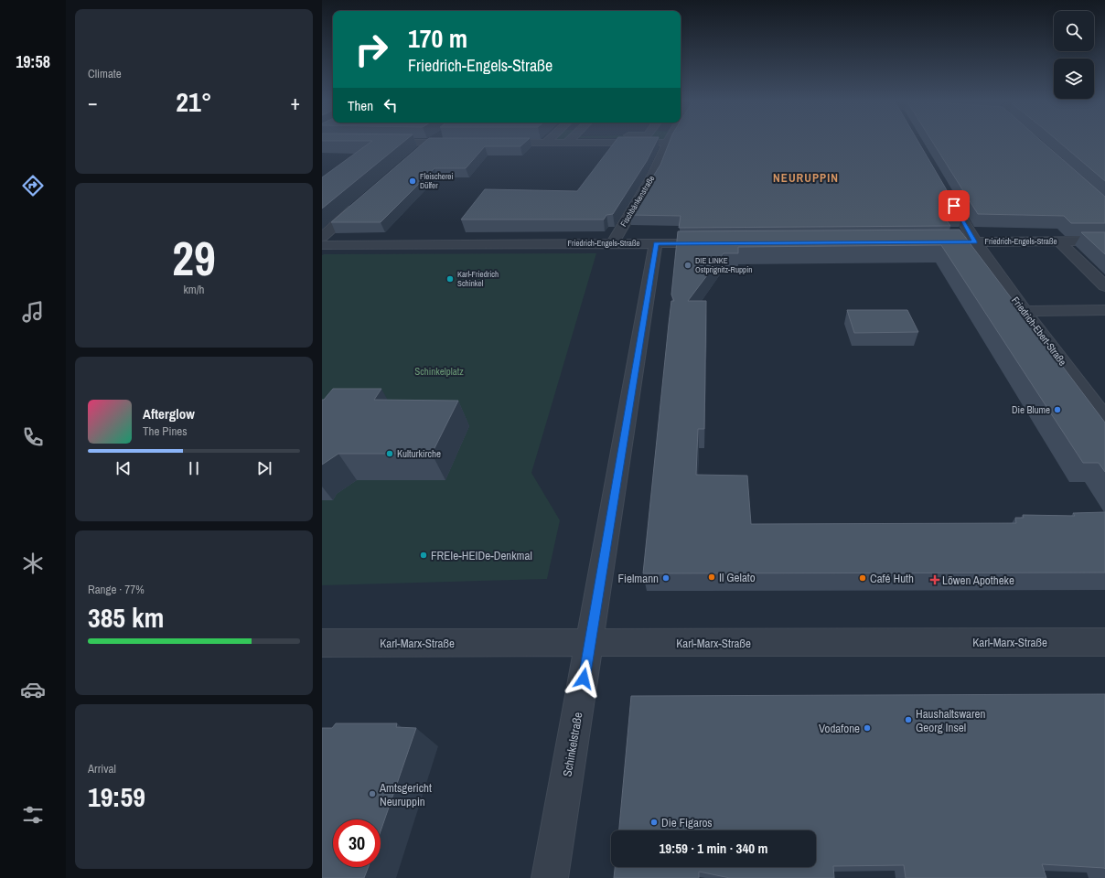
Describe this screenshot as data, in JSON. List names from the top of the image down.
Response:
{
  "streets": {
    "street": [
      "Fischbänkenstraße",
      "Friedrich-Engels-Straße",
      "Friedrich-Ebert-Straße",
      "Karl-Marx-Straße",
      "Schinkelstraße"
    ]
  },
  "crossings": [
    ["Fischbänkenstraße", "Friedrich-Engels-Straße"],
    ["Friedrich-Engels-Straße", "Friedrich-Ebert-Straße"],
    ["Friedrich-Engels-Straße", "Schinkelstraße"],
    ["Karl-Marx-Straße", "Schinkelstraße"]
  ],
  "districts": ["NEURUPPIN"],
  "parks": ["Schinkelplatz"],
  "places": {
    "other": [
      "Fleischerei Dülfer",
      "DIE LINKE Ostprignitz-Ruppin",
      "Karl-Friedrich Schinkel",
      "Die Blume",
      "Kulturkirche",
      "FREIe-HEIDe-Denkmal",
      "Il Gelato",
      "Fielmann",
      "Café Huth",
      "Haushaltswaren Georg Insel",
      "Vodafone",
      "Amtsgericht Neuruppin",
      "Die Figaros"
    ],
    "health": ["Löwen Apotheke"]
  },
  "page": {
    "tabs": "19:58",
    "tile": [
      "Climate",
      ["29", "km/h"],
      ["Range · 77%", "385 km"],
      ["Arrival", "19:59"]
    ],
    "turn": ["170 m", "Friedrich-Engels-Straße"],
    "heat": ["−", "21°", "+"],
    "then": "Then",
    "song": ["Afterglow", "The Pines"],
    "limit": "30",
    "trip": "19:59 · 1 min · 340 m"
  }
}
